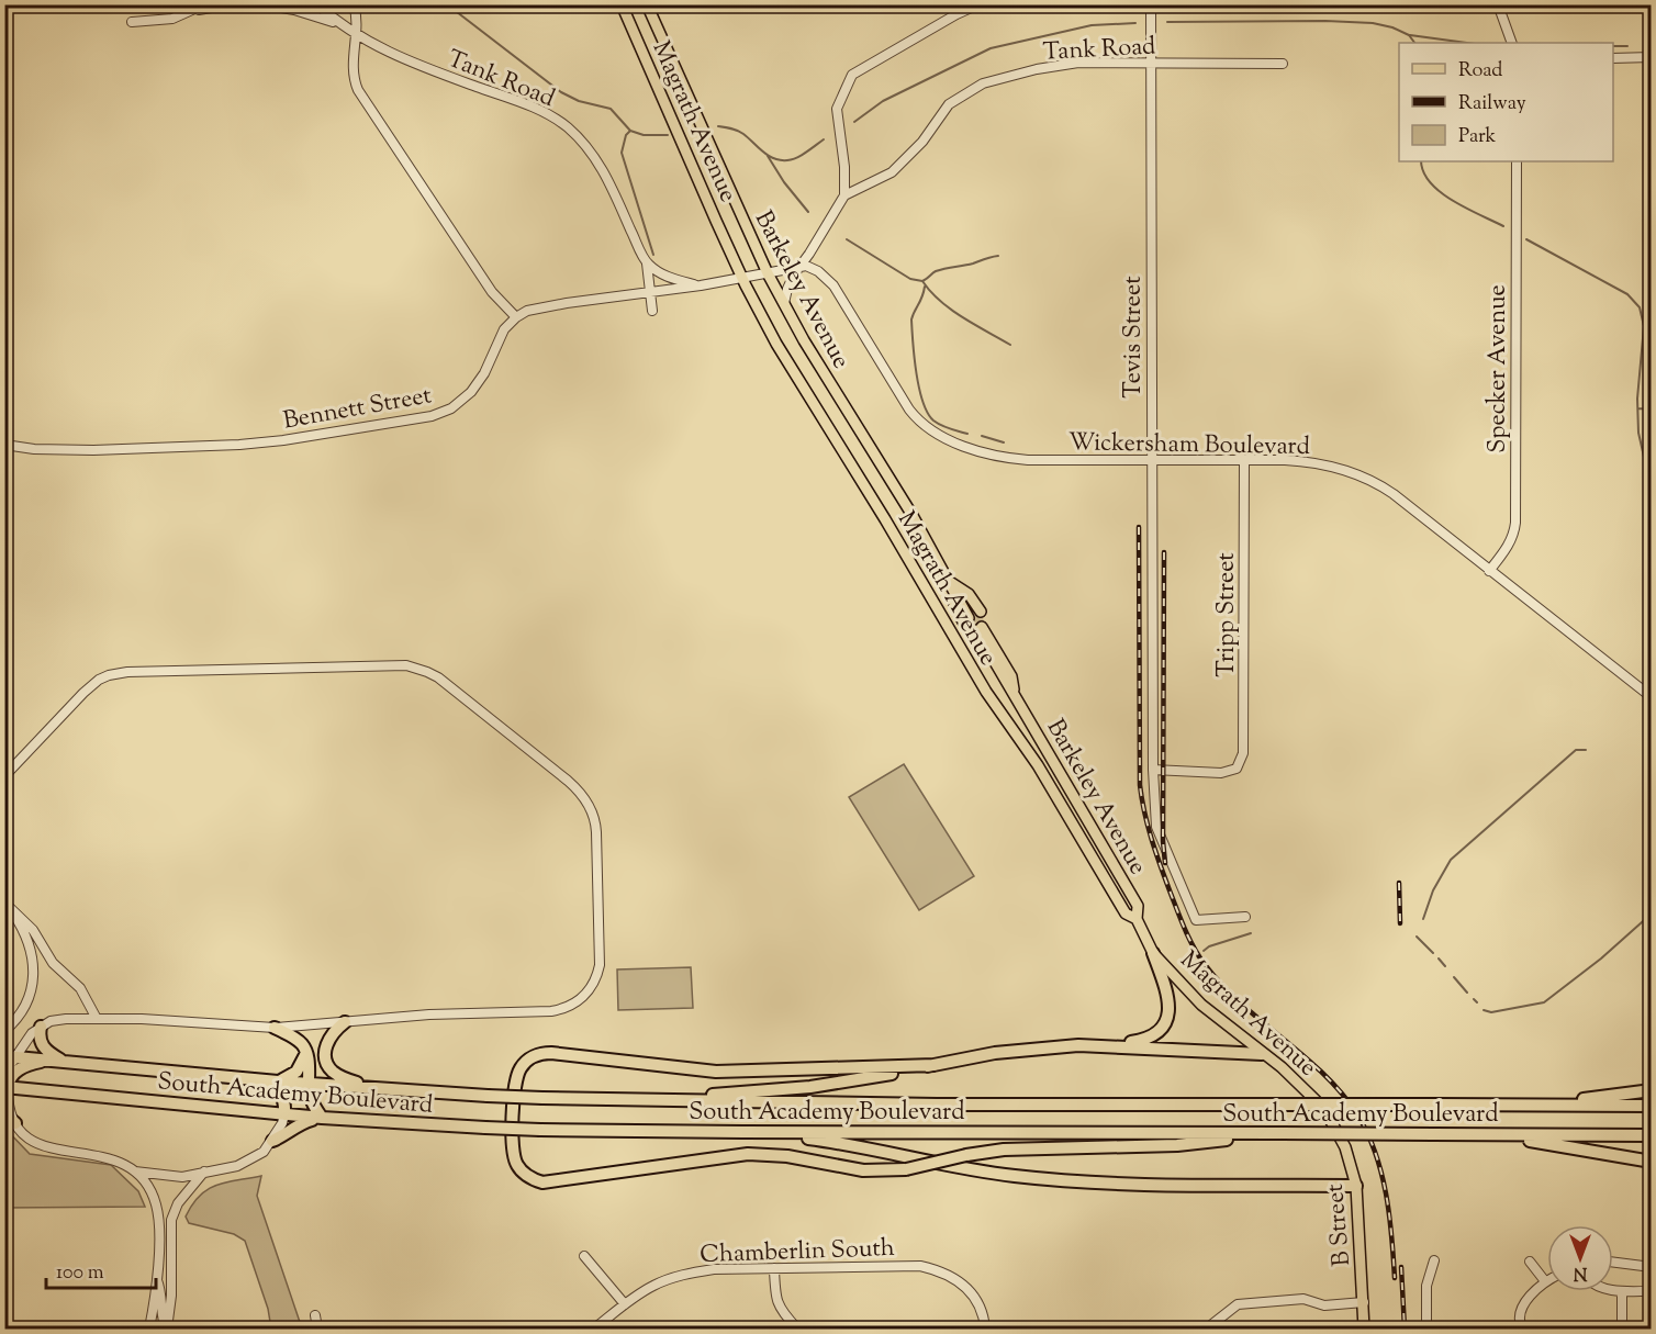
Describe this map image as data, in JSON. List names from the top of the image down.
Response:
{
  "streets": {
    "highway": ["South Academy Boulevard"],
    "main road": ["Magrath Avenue", "Barkeley Avenue", "B Street"],
    "street": [
      "Tank Road",
      "Tevis Street",
      "Specker Avenue",
      "Bennett Street",
      "Wickersham Boulevard",
      "Tripp Street",
      "Chamberlin South"
    ]
  },
  "crossings": [
    ["Tank Road", "Tevis Street"],
    ["Magrath Avenue", "Barkeley Avenue"],
    ["Magrath Avenue", "B Street"],
    ["Tevis Street", "Wickersham Boulevard"],
    ["Tevis Street", "Tripp Street"],
    ["Specker Avenue", "Wickersham Boulevard"],
    ["Wickersham Boulevard", "Tripp Street"]
  ],
  "legend": ["Road", "Railway", "Park"],
  "scale_bar": "100 m",
  "north": "bottom"
}
